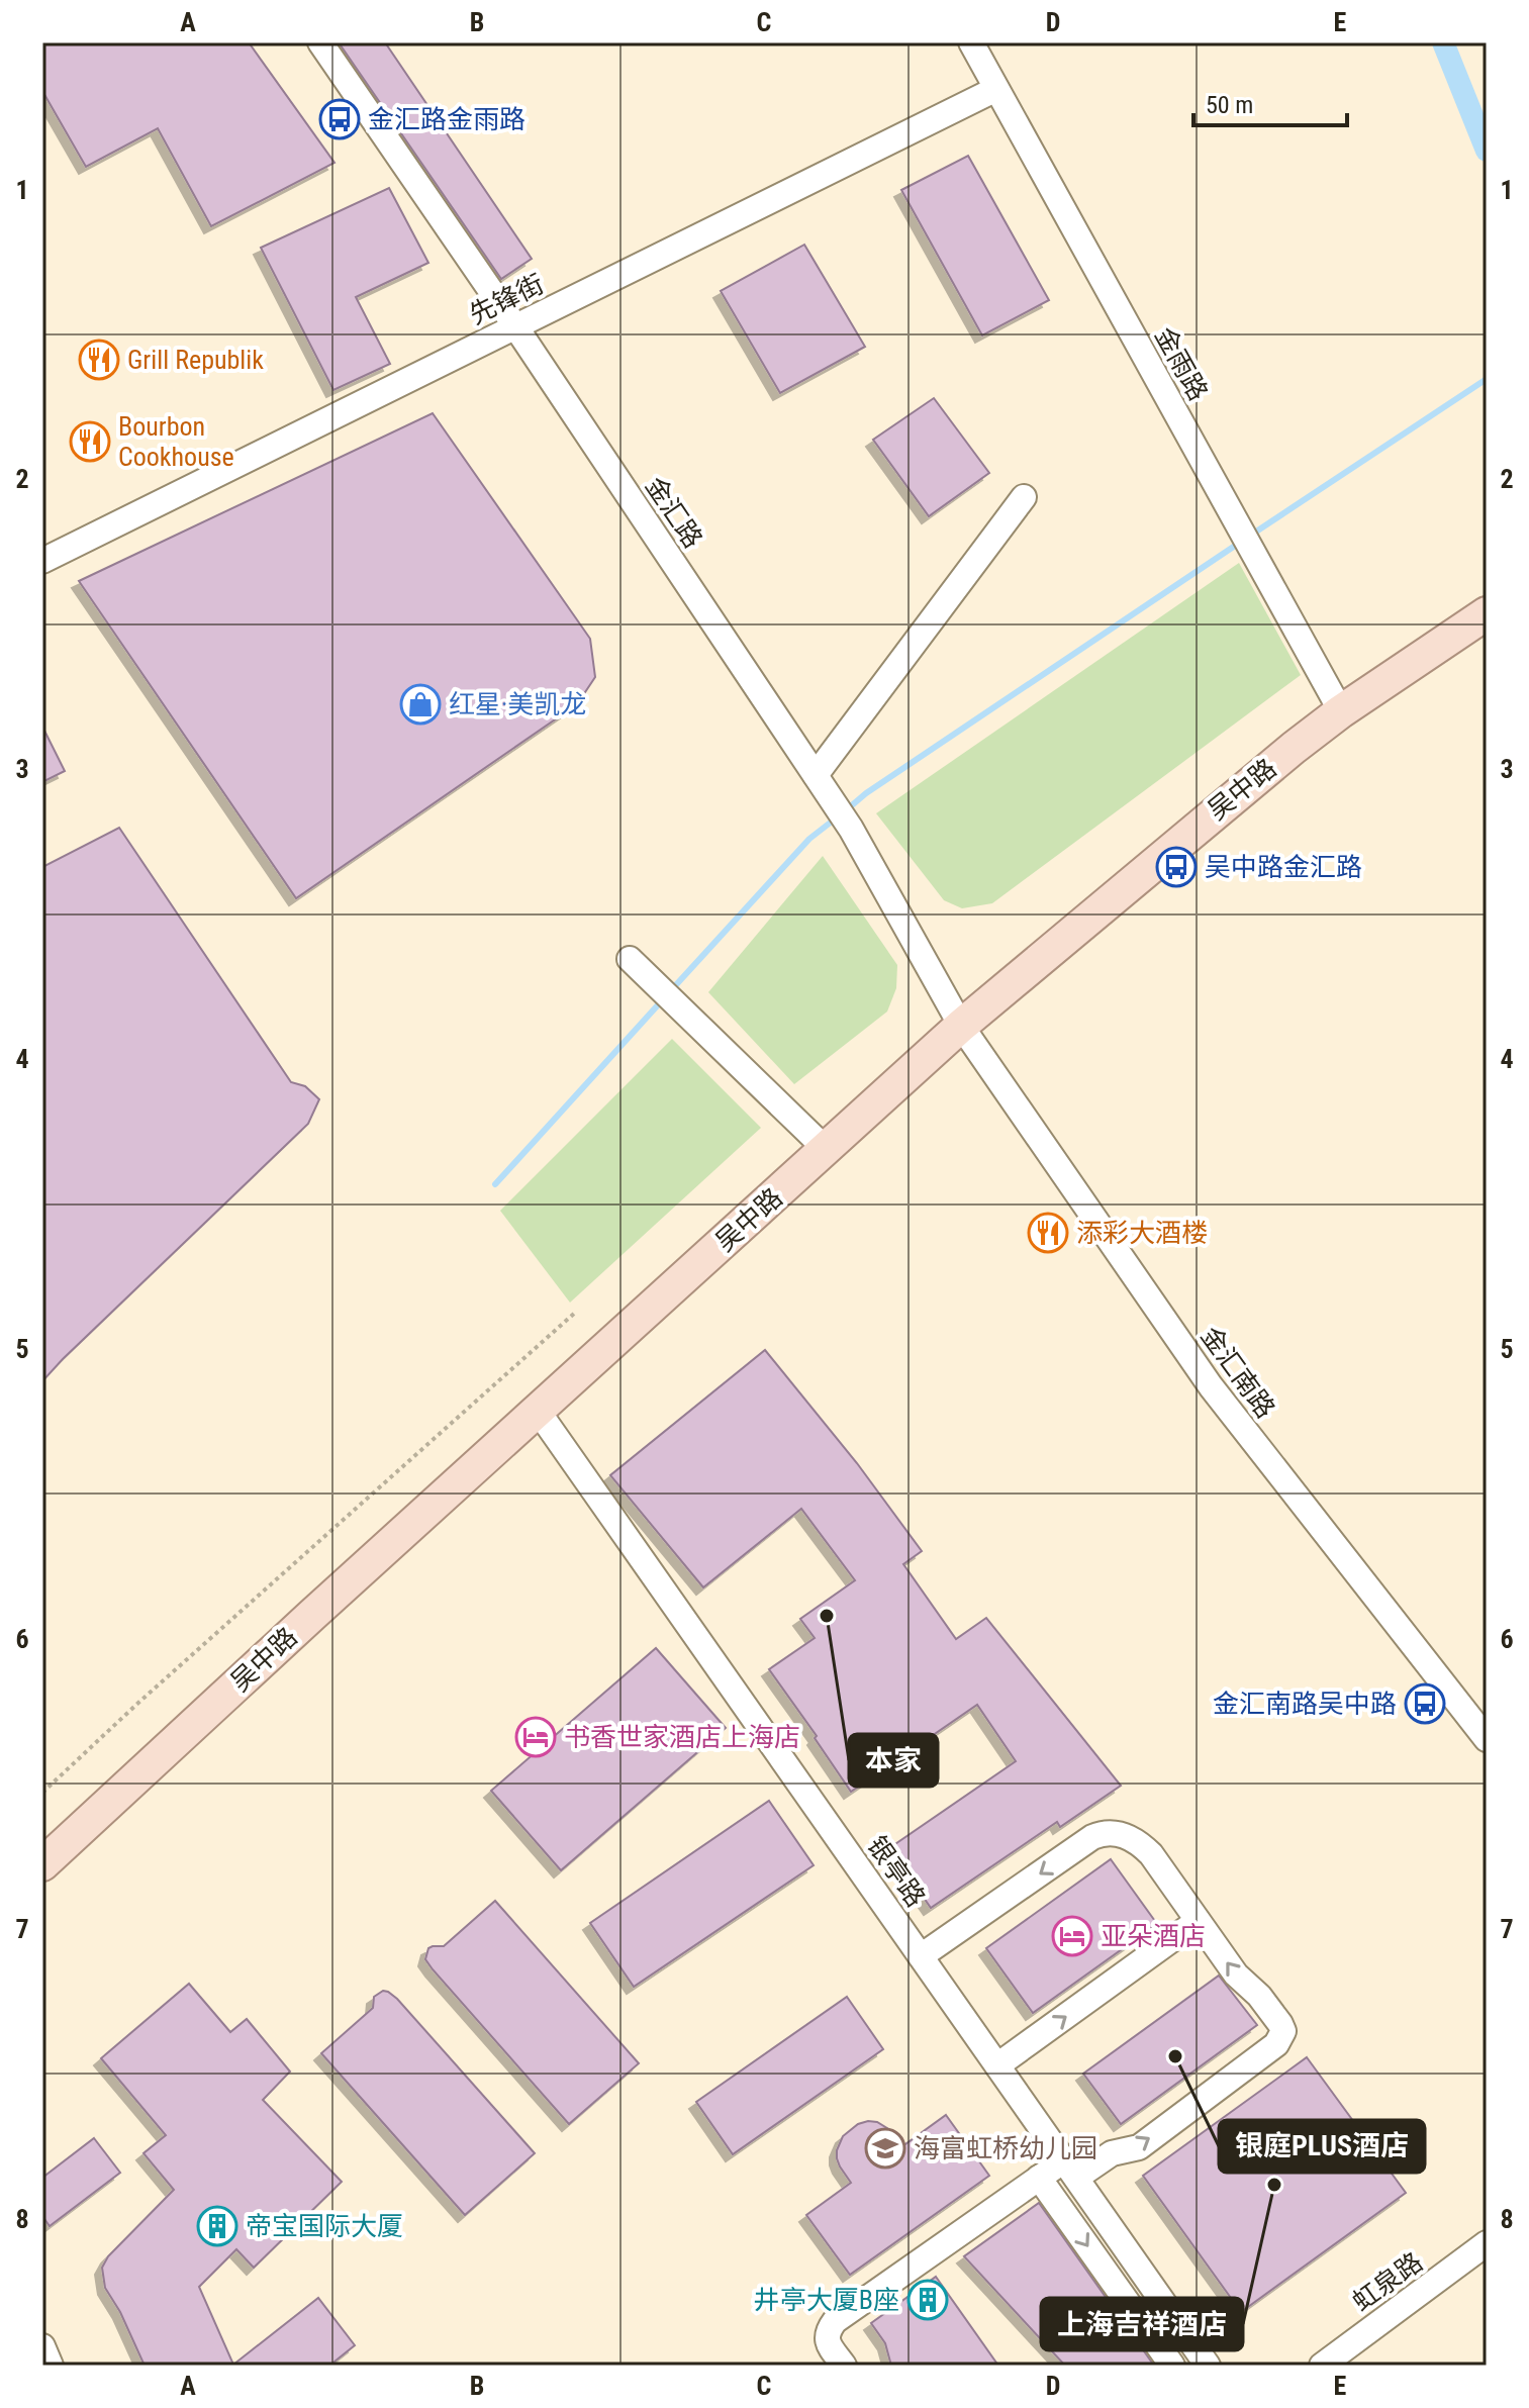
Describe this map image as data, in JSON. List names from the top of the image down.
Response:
{
  "streets": {
    "main road": ["吴中路"],
    "street": [
      "先锋街",
      "金雨路",
      "金汇路",
      "金汇南路",
      "银亭路",
      "虹泉路"
    ]
  },
  "crossings": [
    ["先锋街", "金雨路"],
    ["先锋街", "金汇路"],
    ["金雨路", "吴中路"],
    ["金汇路", "吴中路"],
    ["金汇路", "金汇南路"],
    ["吴中路", "金汇南路"],
    ["吴中路", "银亭路"]
  ],
  "places": {
    "bus stop": ["金汇路金雨路", "吴中路金汇路", "金汇南路吴中路"],
    "restaurant": ["Grill Republik", "Bourbon Cookhouse", "添彩大酒楼"],
    "shop": ["红星·美凯龙"],
    "other": ["本家", "银庭PLUS酒店", "上海吉祥酒店"],
    "hotel": ["书香世家酒店上海店", "亚朵酒店"],
    "school or university": ["海富虹桥幼儿园"],
    "building": ["帝宝国际大厦", "井亭大厦B座"]
  },
  "scale_bar": "50 m",
  "grid": {
    "columns": [
      "A",
      "B",
      "C",
      "D",
      "E"
    ],
    "rows": [
      "1",
      "2",
      "3",
      "4",
      "5",
      "6",
      "7",
      "8"
    ]
  }
}
